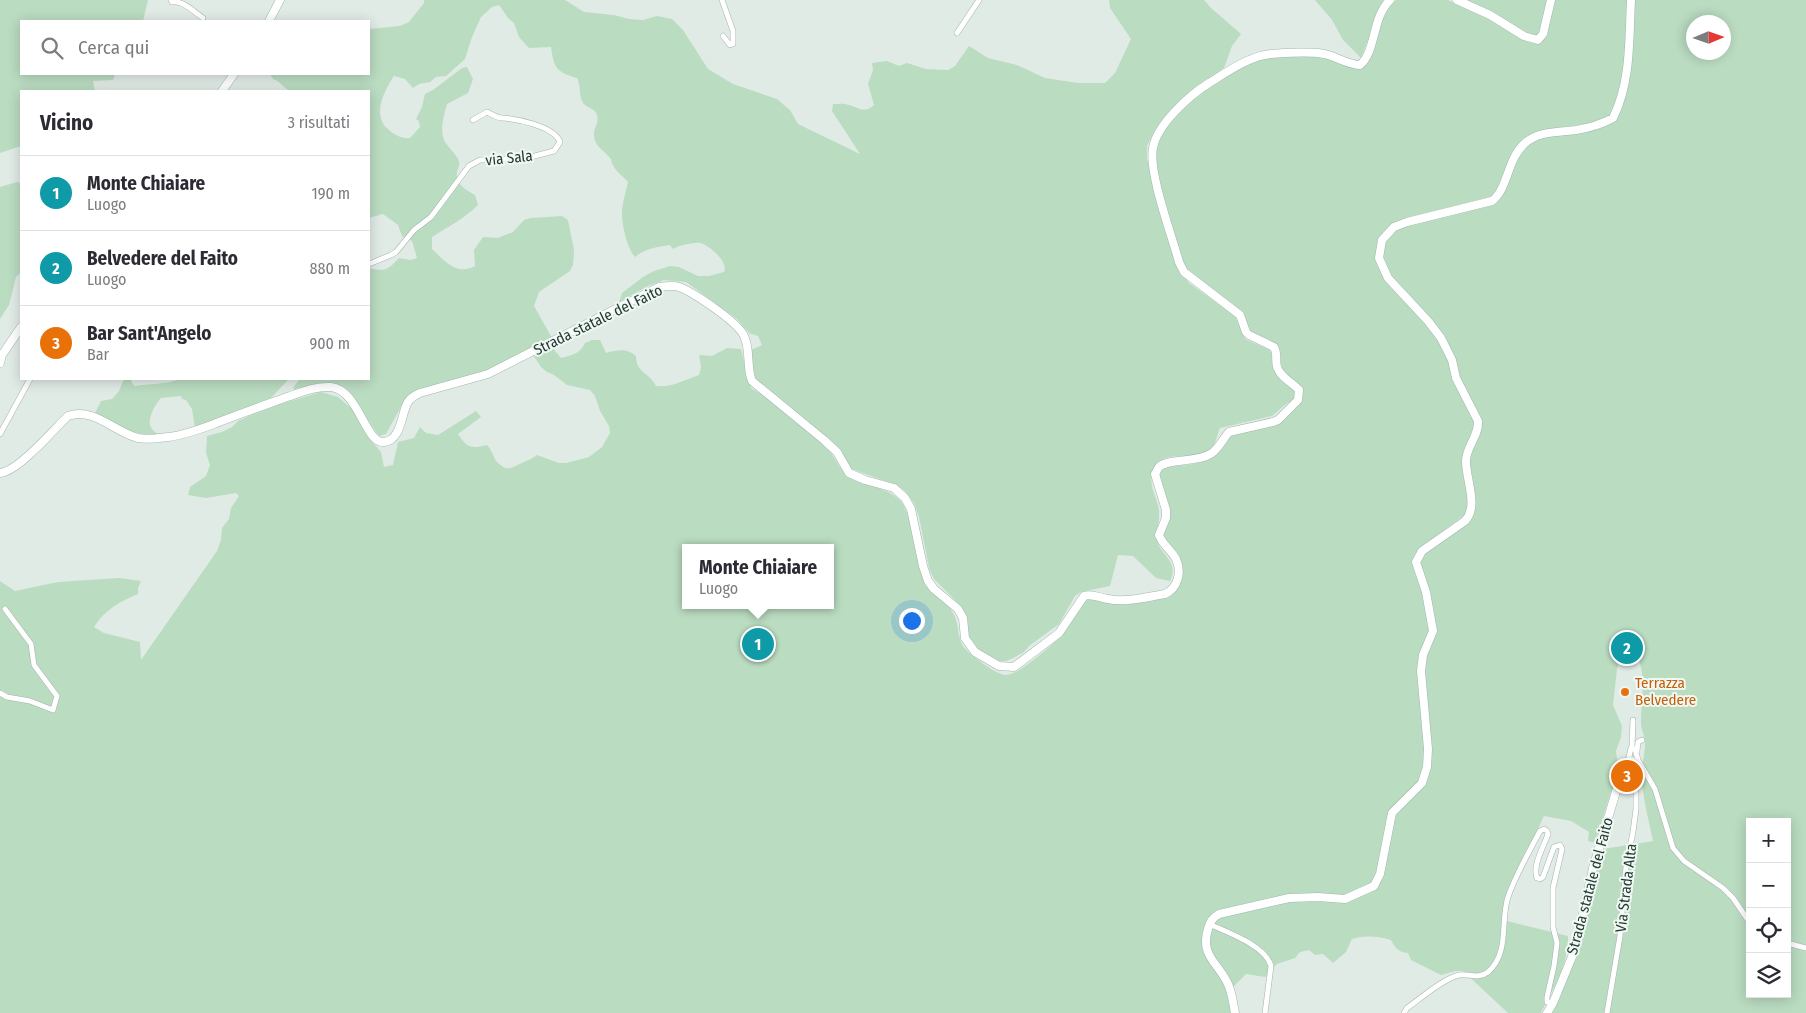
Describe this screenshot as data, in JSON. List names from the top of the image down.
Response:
{
  "streets": {
    "street": ["via Sala", "Strada statale del Faito", "Via Strada Alta"]
  },
  "crossings": [
    ["Strada statale del Faito", "Via Strada Alta"]
  ],
  "places": ["Terrazza Belvedere"],
  "north": "right",
  "page": {
    "search": "Cerca qui",
    "heading": ["Vicino", "3 risultati"],
    "list": [
      {
        "mark": "1",
        "name": "Monte Chiaiare",
        "note": "Luogo",
        "value": "190 m"
      },
      {
        "mark": "2",
        "name": "Belvedere del Faito",
        "note": "Luogo",
        "value": "880 m"
      },
      {
        "mark": "3",
        "name": "Bar Sant'Angelo",
        "note": "Bar",
        "value": "900 m"
      }
    ],
    "popup": ["Monte Chiaiare", "Luogo"],
    "pins": ["1", "2", "3"],
    "map_buttons": ["+", "−"]
  }
}
